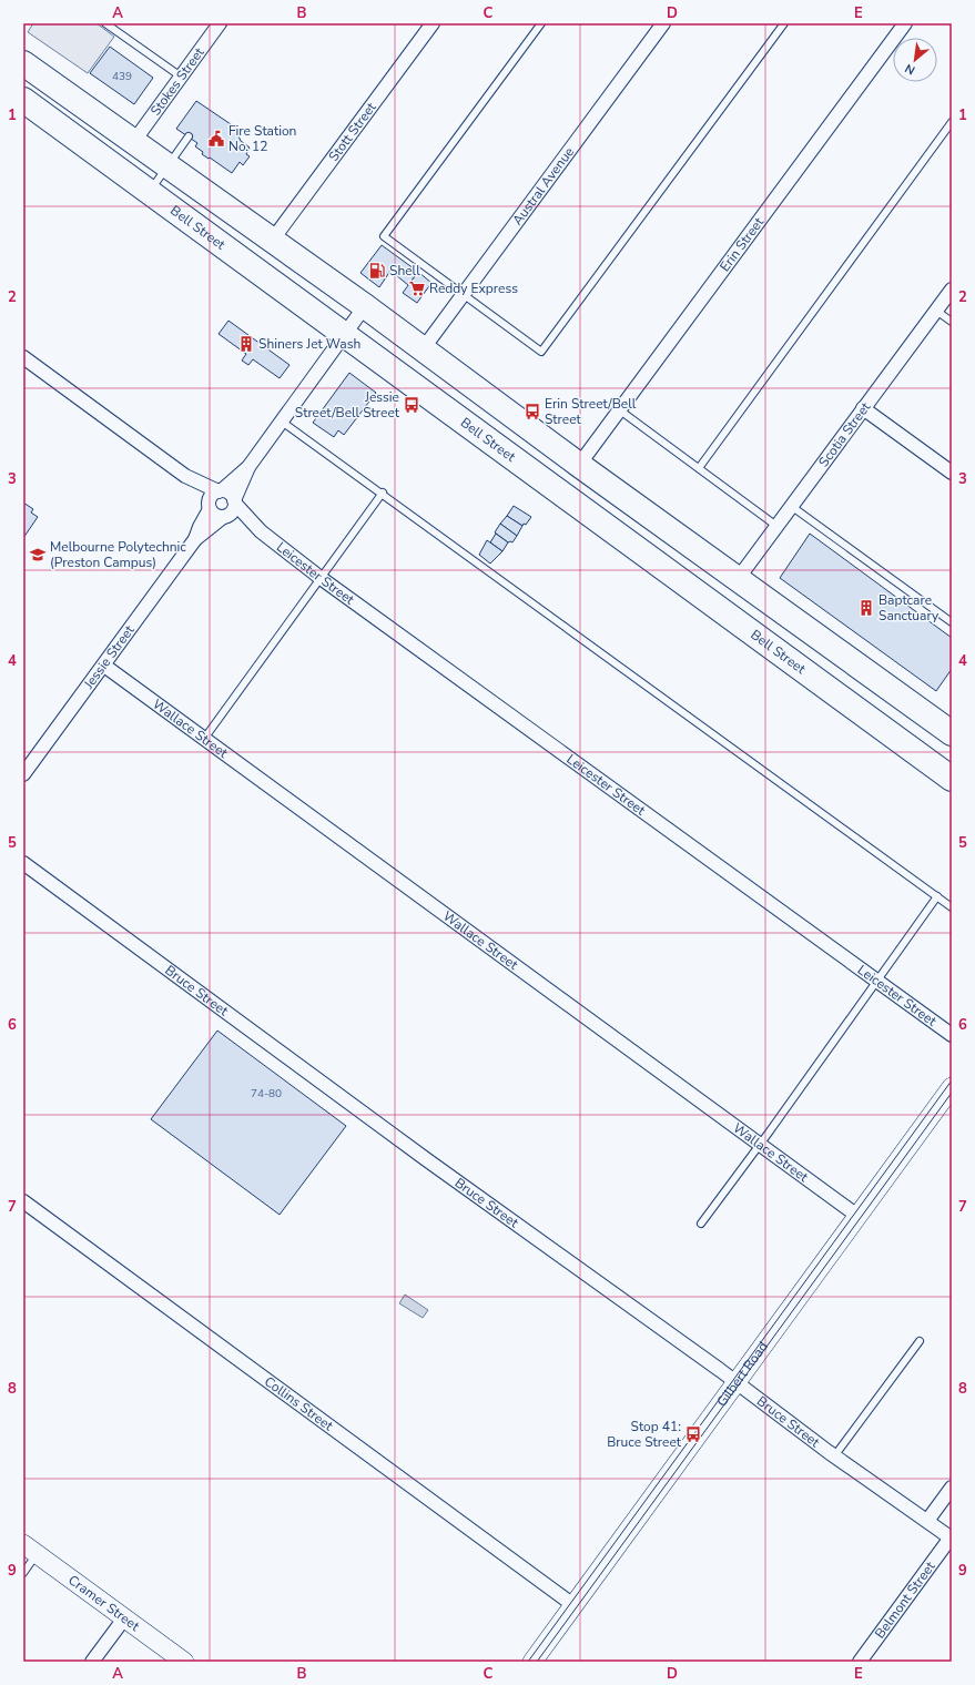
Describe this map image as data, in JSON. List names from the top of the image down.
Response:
{
  "streets": {
    "highway": ["Bell Street"],
    "street": [
      "Stokes Street",
      "Stott Street",
      "Austral Avenue",
      "Erin Street",
      "Scotia Street",
      "Leicester Street",
      "Jessie Street",
      "Wallace Street",
      "Bruce Street",
      "Gilbert Road",
      "Collins Street",
      "Belmont Street",
      "Cramer Street"
    ]
  },
  "crossings": [
    ["Leicester Street", "Jessie Street"],
    ["Jessie Street", "Wallace Street"],
    ["Wallace Street", "Gilbert Road"],
    ["Bruce Street", "Gilbert Road"],
    ["Bruce Street", "Belmont Street"],
    ["Gilbert Road", "Collins Street"]
  ],
  "places": {
    "public building": ["Fire Station No. 12"],
    "fuel station": ["Shell"],
    "supermarket": ["Reddy Express"],
    "building": ["Shiners Jet Wash", "Baptcare Sanctuary"],
    "bus stop": ["Jessie Street/Bell Street", "Erin Street/Bell Street", "Stop 41: Bruce Street"],
    "school or university": ["Melbourne Polytechnic (Preston Campus)"]
  },
  "house_numbers": ["439", "74-80"],
  "north": "bottom left",
  "grid": {
    "columns": [
      "A",
      "B",
      "C",
      "D",
      "E"
    ],
    "rows": [
      "1",
      "2",
      "3",
      "4",
      "5",
      "6",
      "7",
      "8",
      "9"
    ]
  }
}
